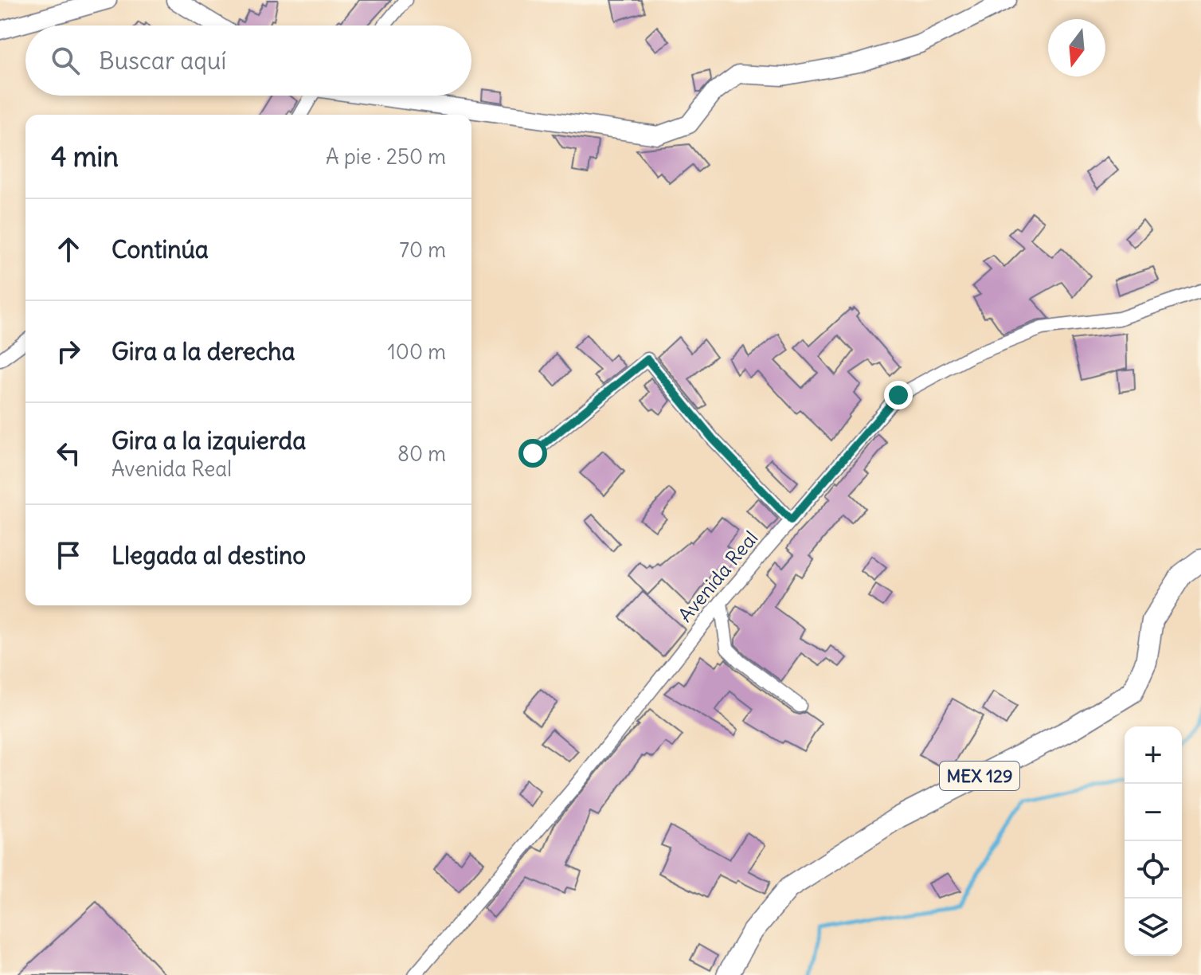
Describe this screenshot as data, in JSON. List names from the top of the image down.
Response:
{
  "streets": {
    "main road": ["MEX 129"],
    "street": ["Avenida Real"]
  },
  "north": "bottom",
  "page": {
    "search": "Buscar aquí",
    "heading": ["4 min", "A pie · 250 m"],
    "list": [
      ["Continúa", "70 m"],
      ["Gira a la derecha", "100 m"],
      ["Gira a la izquierda", "Avenida Real", "80 m"],
      "Llegada al destino"
    ],
    "map_buttons": ["+", "−"]
  }
}
